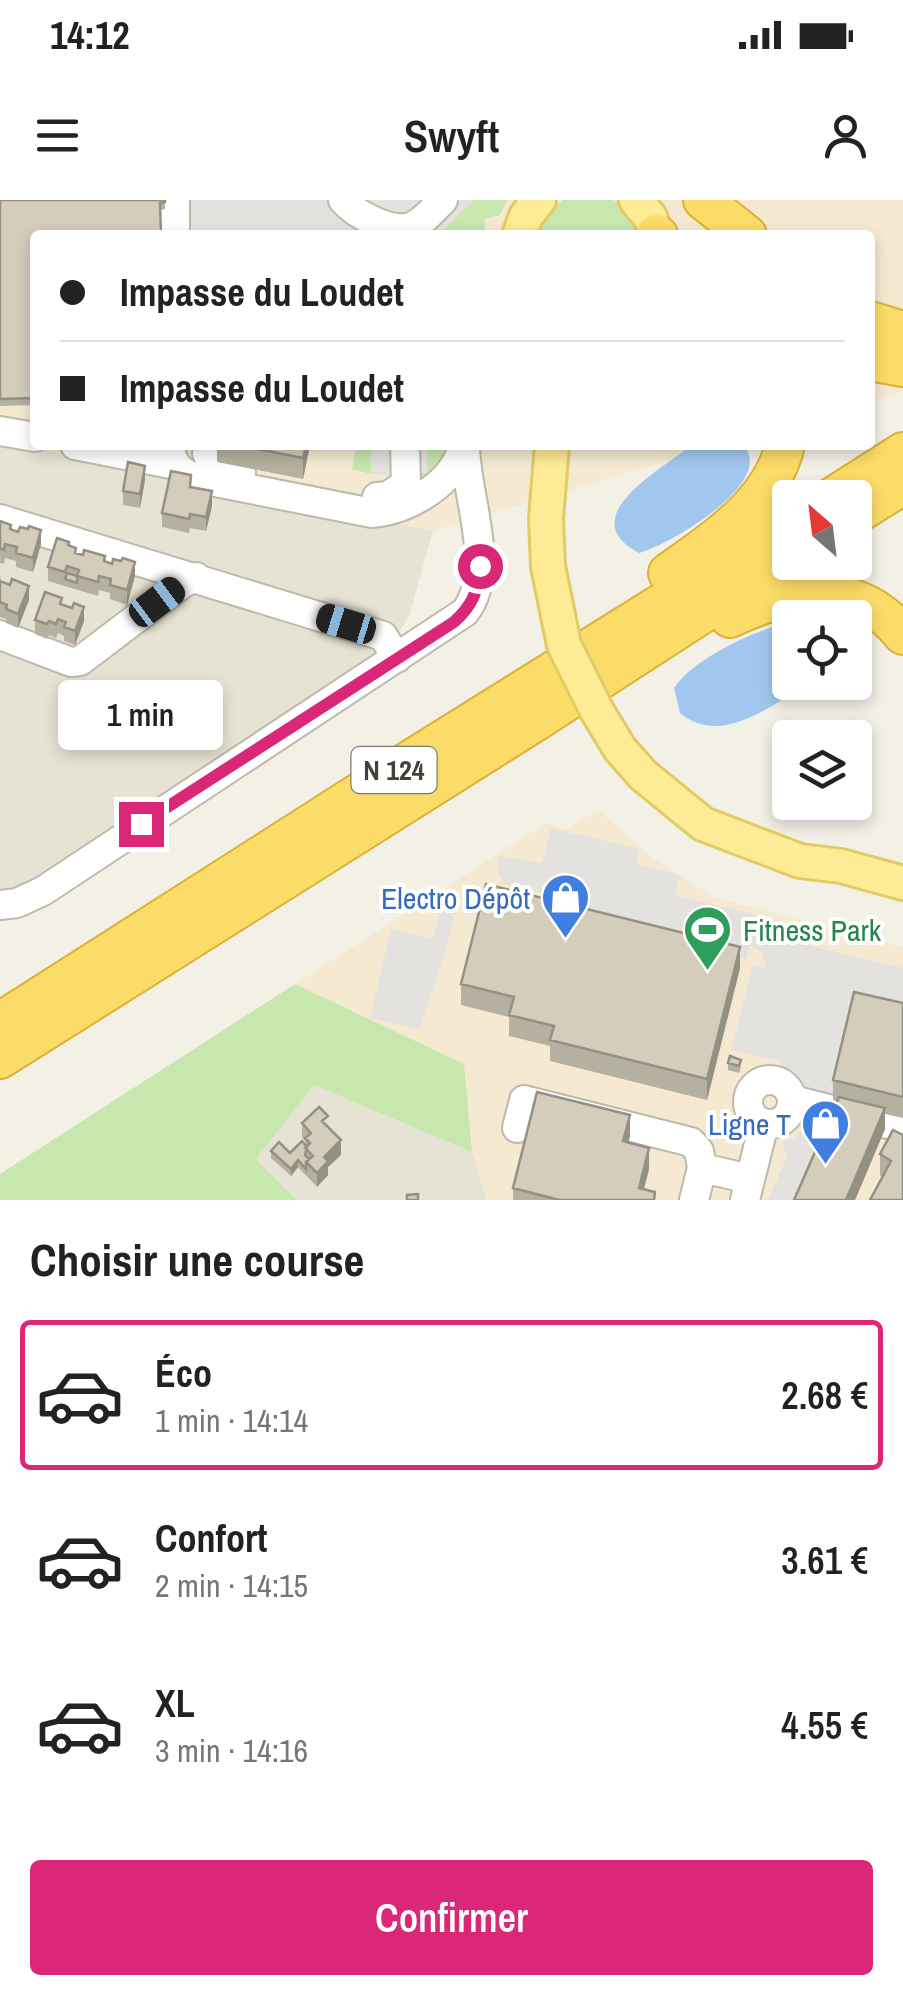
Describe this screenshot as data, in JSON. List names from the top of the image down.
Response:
{
  "streets": {
    "highway": ["N 124"]
  },
  "places": {
    "shop": ["Electro Dépôt", "Ligne T"],
    "sports": ["Fitness Park"]
  },
  "north": "top left",
  "page": {
    "status": "14:12",
    "header": "Swyft",
    "banner": ["Impasse du Loudet", "Impasse du Loudet"],
    "bubble": "1 min",
    "heading": "Choisir une course",
    "list": [
      {
        "name": "Éco",
        "note": "1 min · 14:14",
        "value": "2.68 €"
      },
      {
        "name": "Confort",
        "note": "2 min · 14:15",
        "value": "3.61 €"
      },
      {
        "name": "XL",
        "note": "3 min · 14:16",
        "value": "4.55 €"
      }
    ],
    "buttons": "Confirmer"
  }
}
